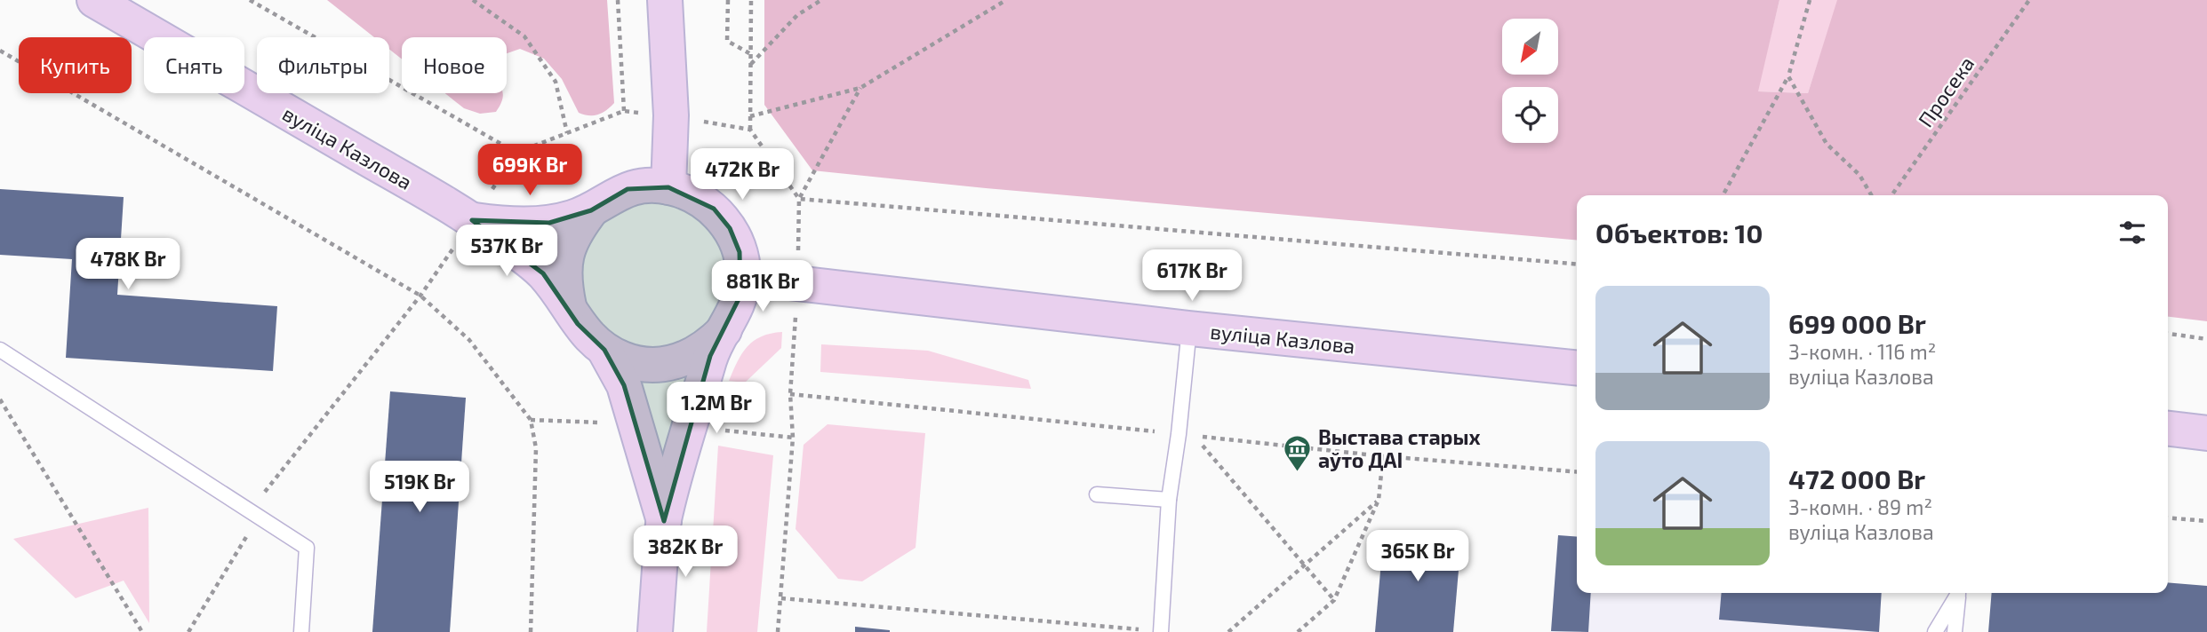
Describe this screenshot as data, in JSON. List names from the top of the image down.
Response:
{
  "streets": {
    "main road": ["вуліца Казлова"],
    "path": ["Просека"]
  },
  "places": {
    "museum": ["Выстава старых аўто ДАІ"]
  },
  "north": "bottom left",
  "page": {
    "chip": [
      "Купить",
      "Снять",
      "Фильтры",
      "Новое"
    ],
    "price": [
      "699K Br",
      "472K Br",
      "537K Br",
      "478K Br",
      "617K Br",
      "881K Br",
      "1.2M Br",
      "519K Br",
      "382K Br",
      "365K Br"
    ],
    "heading": "Объектов: 10",
    "list": [
      {
        "name": "699 000 Br",
        "note": "3-комн. · 116 m² · вуліца Казлова"
      },
      {
        "name": "472 000 Br",
        "note": "3-комн. · 89 m² · вуліца Казлова"
      }
    ]
  }
}
